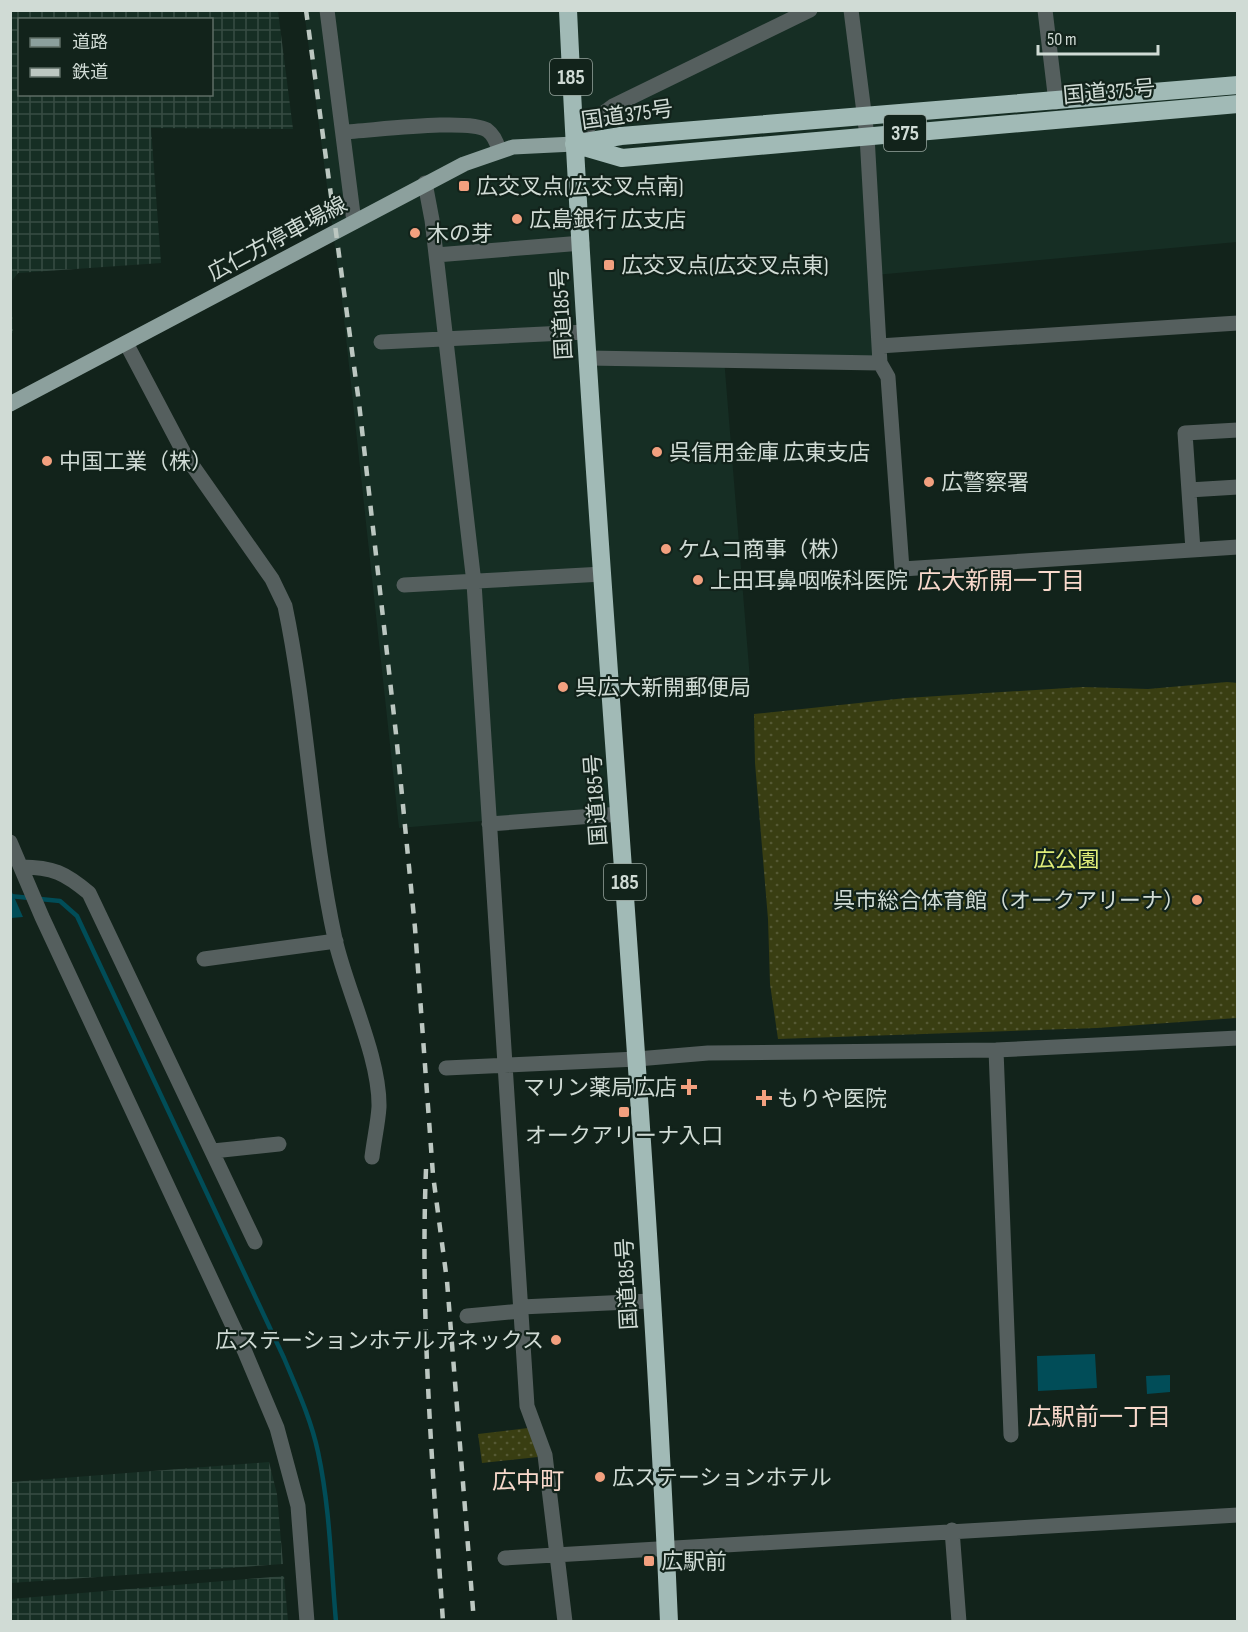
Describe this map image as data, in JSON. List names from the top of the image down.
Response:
{
  "streets": {
    "highway": [
      "185",
      "国道375号",
      "375",
      "国道185号"
    ],
    "main road": ["広仁方停車場線"]
  },
  "crossings": [
    ["国道375号", "広仁方停車場線"],
    ["国道375号", "国道185号"],
    ["広仁方停車場線", "国道185号"]
  ],
  "districts": ["広大新開一丁目", "広駅前一丁目", "広中町"],
  "parks": ["広公園"],
  "places": {
    "transit": [
      "広交叉点(広交叉点南)",
      "広交叉点(広交叉点東)",
      "オークアリーナ入口",
      "広駅前"
    ],
    "other": [
      "広島銀行 広支店",
      "木の芽",
      "呉信用金庫 広東支店",
      "中国工業（株）",
      "広警察署",
      "ケムコ商事（株）",
      "上田耳鼻咽喉科医院",
      "呉広大新開郵便局",
      "呉市総合体育館（オークアリーナ）",
      "広ステーションホテルアネックス",
      "広ステーションホテル"
    ],
    "health": ["マリン薬局広店", "もりや医院"]
  },
  "legend": ["道路", "鉄道"],
  "scale_bar": "50 m"
}
